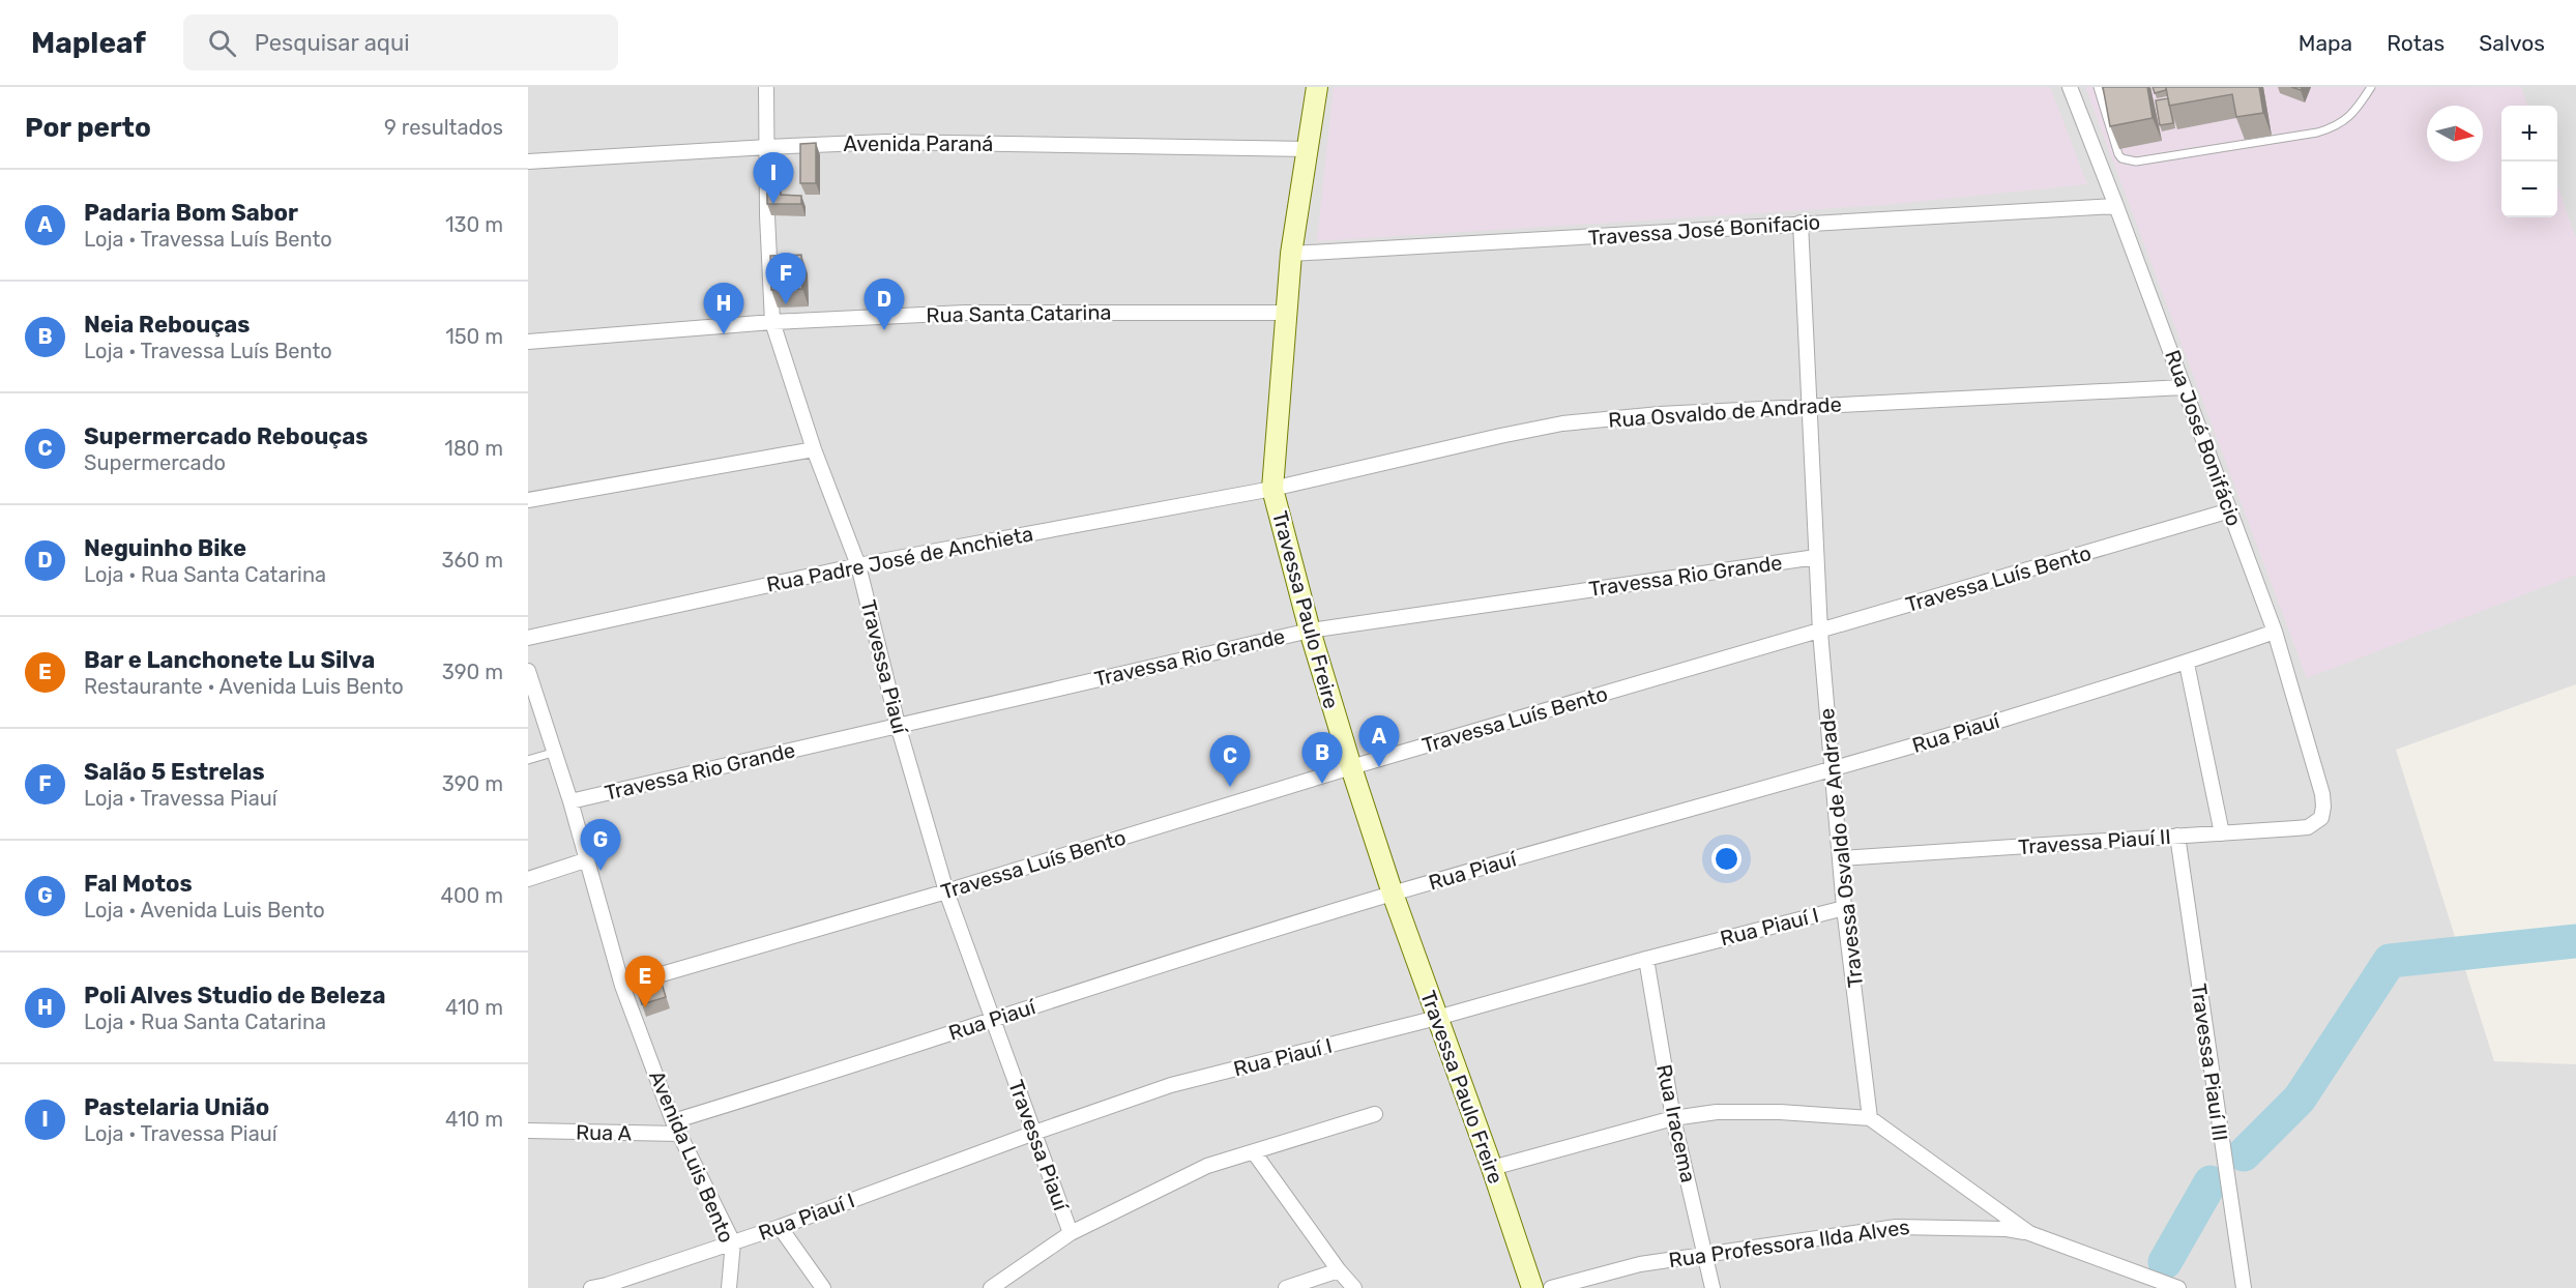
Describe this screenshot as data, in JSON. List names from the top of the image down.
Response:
{
  "streets": {
    "street": [
      "Avenida Paraná",
      "Travessa José Bonifacio",
      "Rua Santa Catarina",
      "Rua Osvaldo de Andrade",
      "Rua José Bonifácio",
      "Rua Padre José de Anchieta",
      "Travessa Rio Grande",
      "Travessa Luís Bento",
      "Travessa Paulo Freire",
      "Travessa Piauí",
      "Rua Piauí",
      "Travessa Piauí II",
      "Travessa Osvaldo de Andrade",
      "Rua Piauí I",
      "Travessa Piauí III",
      "Rua Iracema",
      "Rua A",
      "Avenida Luis Bento",
      "Rua Professora Ilda Alves"
    ]
  },
  "crossings": [
    ["Avenida Paraná", "Travessa Paulo Freire"],
    ["Avenida Paraná", "Travessa Piauí"],
    ["Travessa José Bonifacio", "Rua José Bonifácio"],
    ["Travessa José Bonifacio", "Travessa Paulo Freire"],
    ["Travessa José Bonifacio", "Travessa Osvaldo de Andrade"],
    ["Rua Santa Catarina", "Travessa Paulo Freire"],
    ["Rua Santa Catarina", "Travessa Piauí"],
    ["Rua Osvaldo de Andrade", "Rua José Bonifácio"],
    ["Rua Osvaldo de Andrade", "Rua Padre José de Anchieta"],
    ["Rua Osvaldo de Andrade", "Travessa Paulo Freire"],
    ["Rua Osvaldo de Andrade", "Travessa Osvaldo de Andrade"],
    ["Rua José Bonifácio", "Travessa Luís Bento"],
    ["Rua José Bonifácio", "Rua Piauí"],
    ["Rua José Bonifácio", "Travessa Piauí II"],
    ["Rua Padre José de Anchieta", "Travessa Paulo Freire"],
    ["Rua Padre José de Anchieta", "Travessa Piauí"],
    ["Travessa Rio Grande", "Travessa Paulo Freire"],
    ["Travessa Rio Grande", "Travessa Piauí"],
    ["Travessa Rio Grande", "Travessa Osvaldo de Andrade"],
    ["Travessa Rio Grande", "Avenida Luis Bento"],
    ["Travessa Luís Bento", "Travessa Paulo Freire"],
    ["Travessa Luís Bento", "Travessa Piauí"],
    ["Travessa Luís Bento", "Travessa Osvaldo de Andrade"],
    ["Travessa Luís Bento", "Avenida Luis Bento"],
    ["Travessa Paulo Freire", "Rua Piauí"],
    ["Travessa Paulo Freire", "Rua Piauí I"],
    ["Travessa Piauí", "Rua Piauí"],
    ["Travessa Piauí", "Rua Piauí I"],
    ["Rua Piauí", "Travessa Osvaldo de Andrade"],
    ["Rua Piauí", "Rua A"],
    ["Rua Piauí", "Avenida Luis Bento"],
    ["Travessa Piauí II", "Travessa Osvaldo de Andrade"],
    ["Travessa Piauí II", "Travessa Piauí III"],
    ["Travessa Osvaldo de Andrade", "Rua Piauí I"],
    ["Rua Piauí I", "Rua Iracema"],
    ["Rua Piauí I", "Avenida Luis Bento"],
    ["Rua Iracema", "Rua Professora Ilda Alves"],
    ["Rua A", "Avenida Luis Bento"]
  ],
  "north": "right",
  "page": {
    "header": "Mapleaf",
    "search": "Pesquisar aqui",
    "nav": ["Mapa", "Rotas", "Salvos"],
    "heading": ["Por perto", "9 resultados"],
    "map_buttons": ["+", "−"],
    "pins": [
      "I",
      "F",
      "D",
      "H",
      "A",
      "B",
      "C",
      "G",
      "E"
    ],
    "list": [
      {
        "mark": "A",
        "name": "Padaria Bom Sabor",
        "note": "Loja · Travessa Luís Bento",
        "value": "130 m"
      },
      {
        "mark": "B",
        "name": "Neia Rebouças",
        "note": "Loja · Travessa Luís Bento",
        "value": "150 m"
      },
      {
        "mark": "C",
        "name": "Supermercado Rebouças",
        "note": "Supermercado",
        "value": "180 m"
      },
      {
        "mark": "D",
        "name": "Neguinho Bike",
        "note": "Loja · Rua Santa Catarina",
        "value": "360 m"
      },
      {
        "mark": "E",
        "name": "Bar e Lanchonete Lu Silva",
        "note": "Restaurante · Avenida Luis Bento",
        "value": "390 m"
      },
      {
        "mark": "F",
        "name": "Salão 5 Estrelas",
        "note": "Loja · Travessa Piauí",
        "value": "390 m"
      },
      {
        "mark": "G",
        "name": "Fal Motos",
        "note": "Loja · Avenida Luis Bento",
        "value": "400 m"
      },
      {
        "mark": "H",
        "name": "Poli Alves Studio de Beleza",
        "note": "Loja · Rua Santa Catarina",
        "value": "410 m"
      },
      {
        "mark": "I",
        "name": "Pastelaria União",
        "note": "Loja · Travessa Piauí",
        "value": "410 m"
      }
    ]
  }
}
